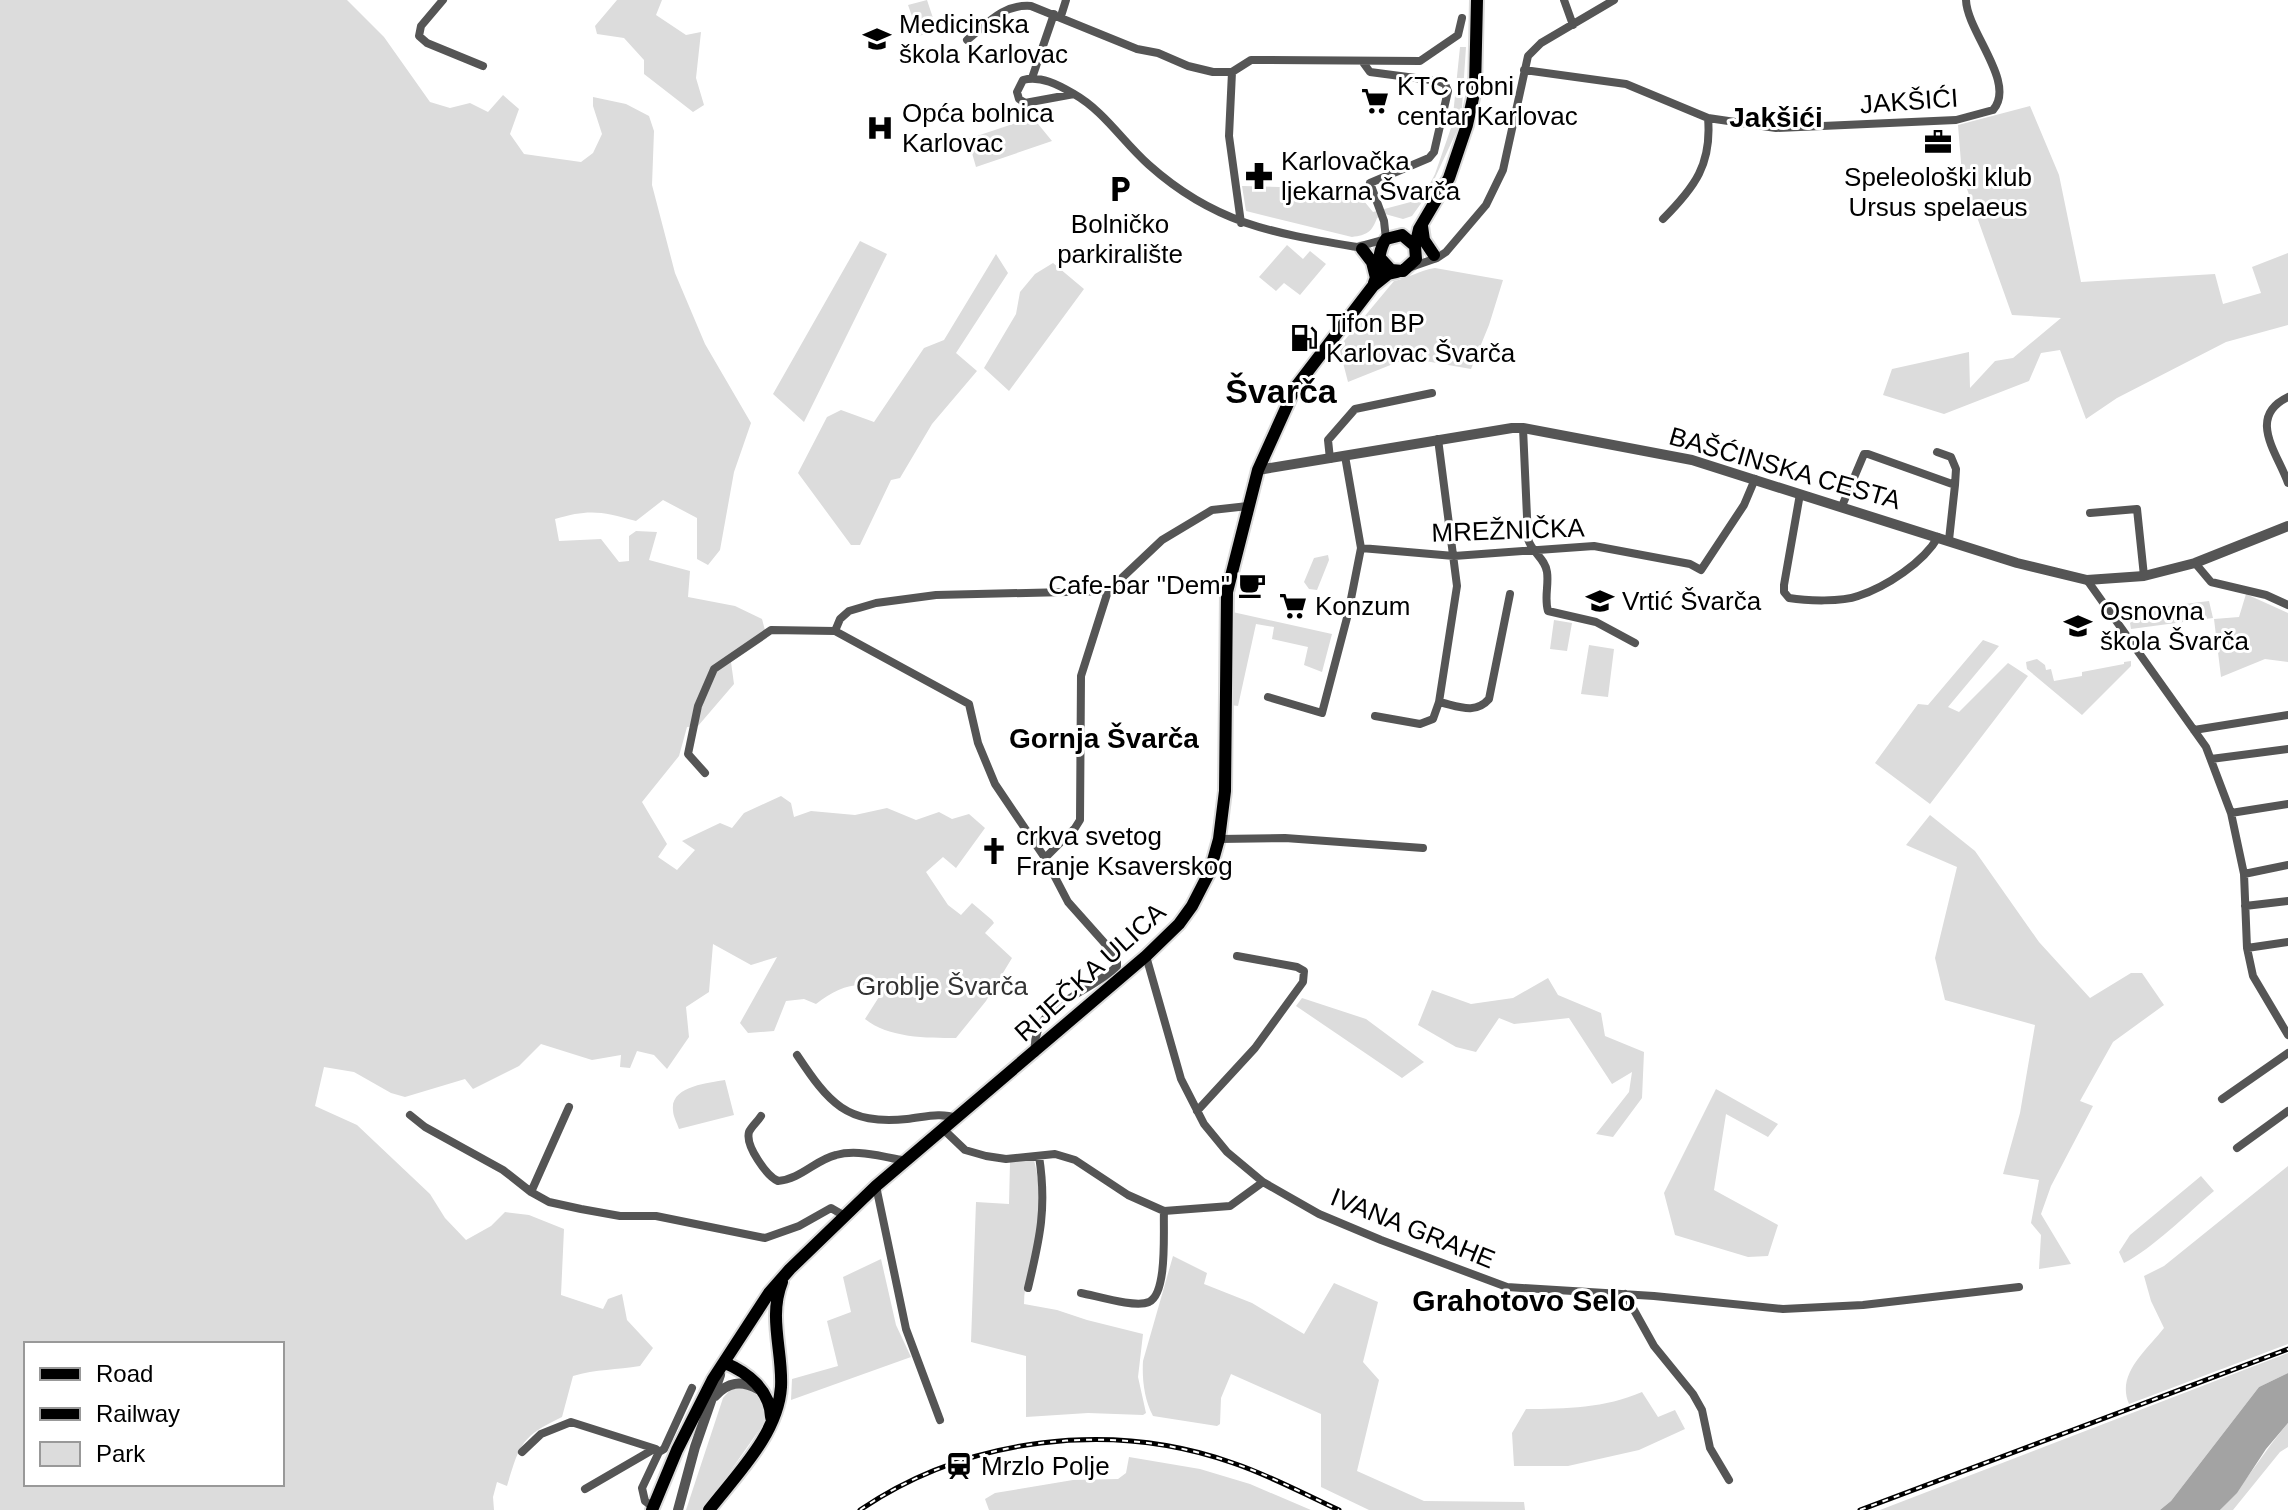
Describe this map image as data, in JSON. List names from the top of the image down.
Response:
{
  "streets": {
    "main road": ["RIJEČKA ULICA"],
    "street": [
      "JAKŠIĆI",
      "BAŠĆINSKA CESTA",
      "MREŽNIČKA",
      "IVANA GRAHE"
    ]
  },
  "crossings": [
    ["BAŠĆINSKA CESTA", "MREŽNIČKA"],
    ["BAŠĆINSKA CESTA", "RIJEČKA ULICA"],
    ["RIJEČKA ULICA", "IVANA GRAHE"]
  ],
  "districts": [
    "Jakšići",
    "Švarča",
    "Gornja Švarča",
    "Grahotovo Selo"
  ],
  "parks": ["Groblje Švarča"],
  "places": {
    "school or university": ["Medicinska škola Karlovac", "Vrtić Švarča", "Osnovna škola Švarča"],
    "supermarket": ["KTC robni centar Karlovac", "Konzum"],
    "hospital": ["Opća bolnica Karlovac"],
    "office": ["Speleološki klub Ursus spelaeus"],
    "pharmacy": ["Karlovačka ljekarna Švarča"],
    "parking": ["Bolničko parkiralište"],
    "fuel station": ["Tifon BP Karlovac Švarča"],
    "cafe": ["Cafe-bar \"Dem\""],
    "church": ["crkva svetog Franje Ksaverskog"],
    "station": ["Mrzlo Polje"]
  },
  "legend": ["Road", "Railway", "Park"]
}
